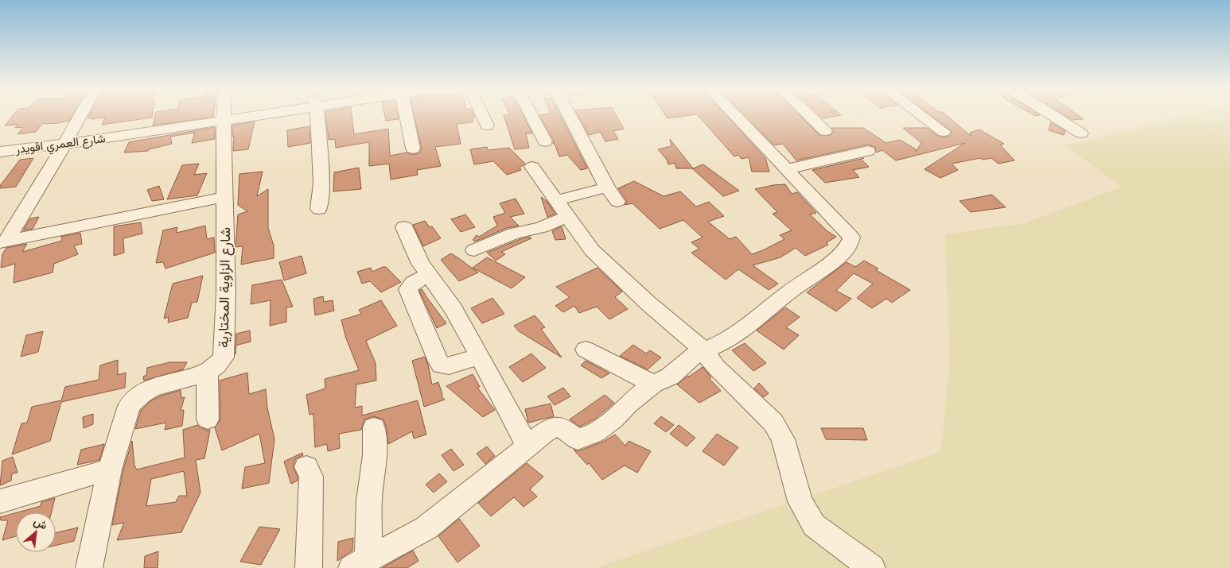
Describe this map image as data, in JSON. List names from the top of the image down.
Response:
{
  "streets": {
    "street": ["شارع العمري اقويدر", "شارع الزاوية المختارية"]
  },
  "crossings": [
    ["شارع العمري اقويدر", "شارع الزاوية المختارية"]
  ],
  "north": "top right"
}
